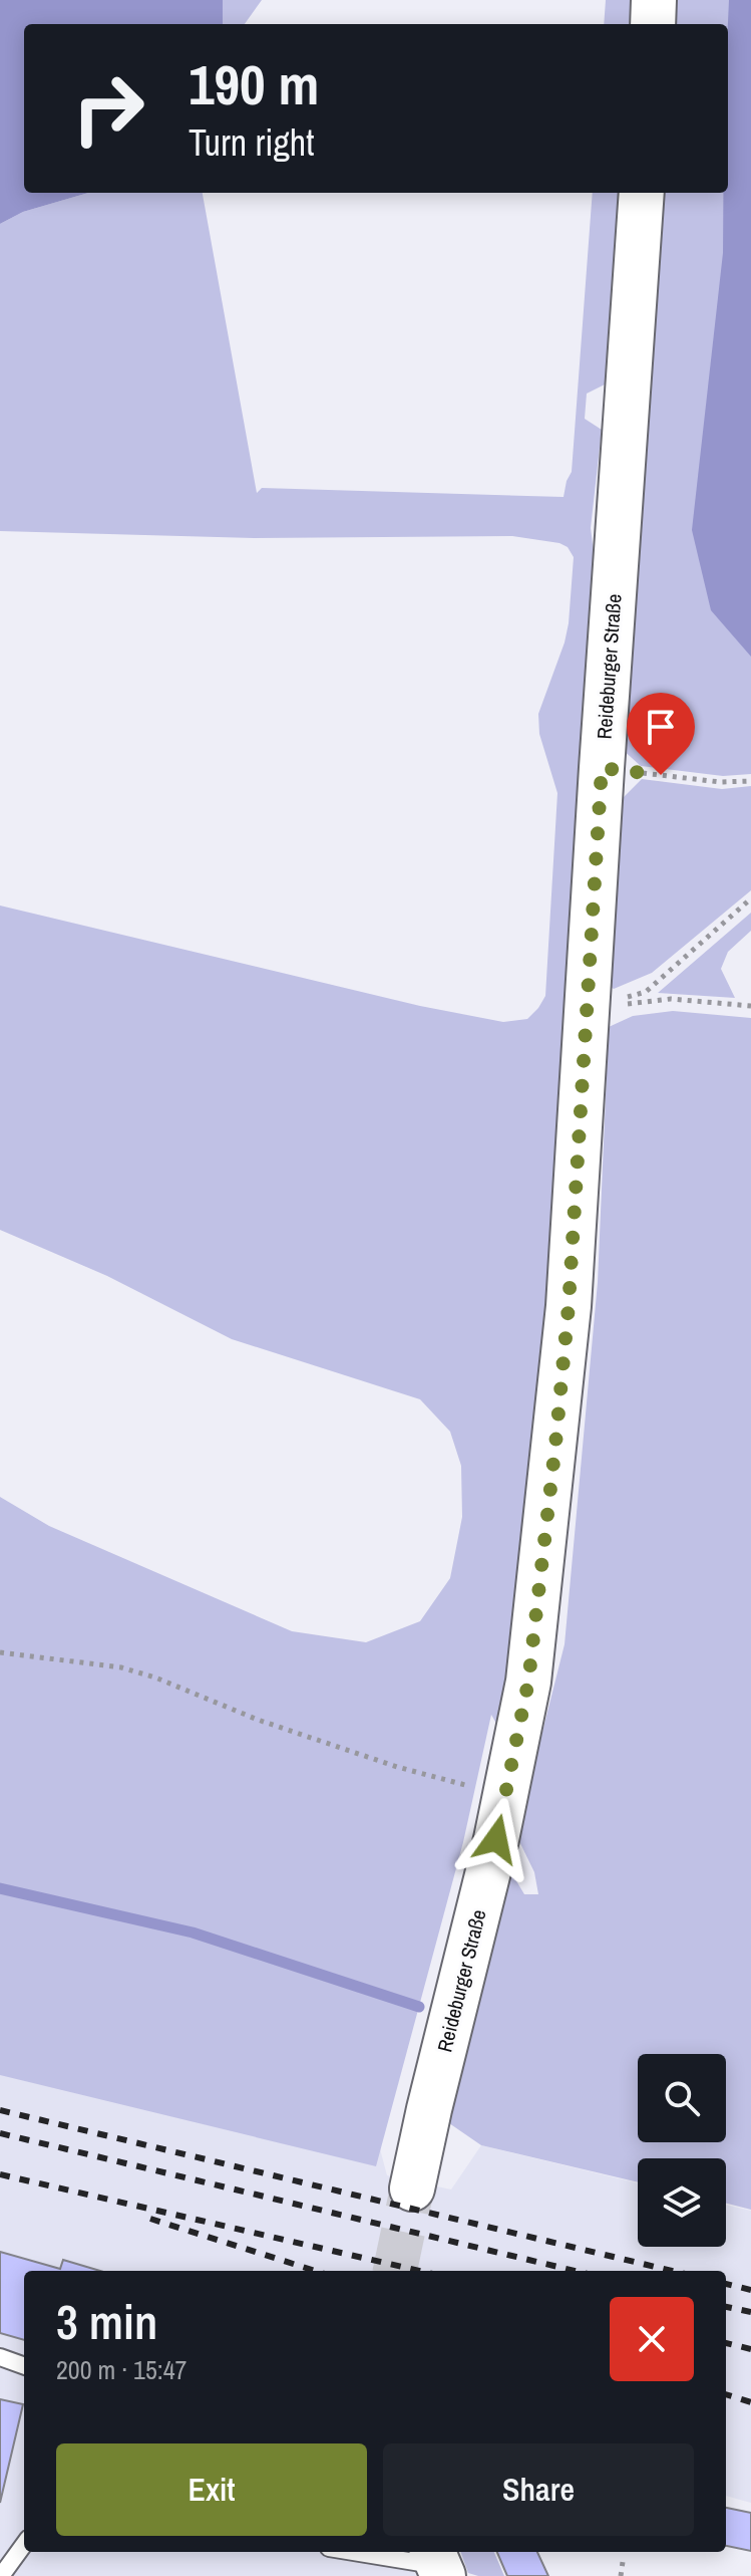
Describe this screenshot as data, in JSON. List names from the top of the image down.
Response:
{
  "streets": {
    "main road": ["Reideburger Straße"]
  },
  "page": {
    "turn": ["190 m", "Turn right"],
    "heading": ["3 min", "200 m · 15:47"],
    "buttons": ["Exit", "Share"]
  }
}
